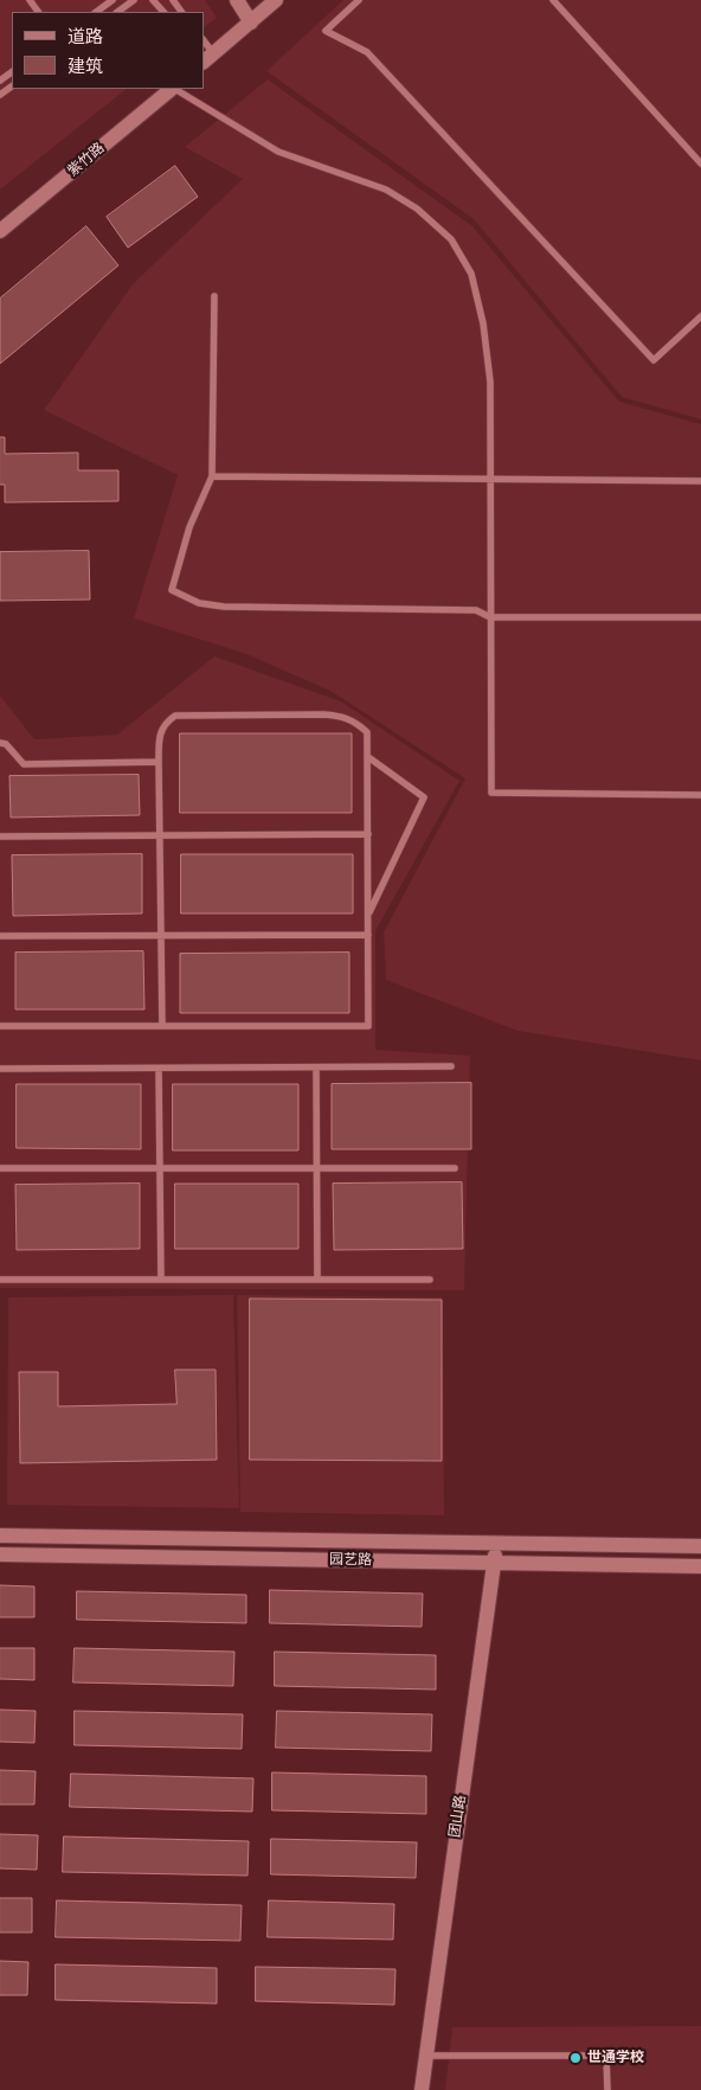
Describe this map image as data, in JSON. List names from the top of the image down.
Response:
{
  "streets": {
    "street": ["紫竹路", "园艺路", "团山路"]
  },
  "crossings": [
    ["园艺路", "团山路"]
  ],
  "places": ["世通学校"],
  "legend": ["道路", "建筑"]
}
